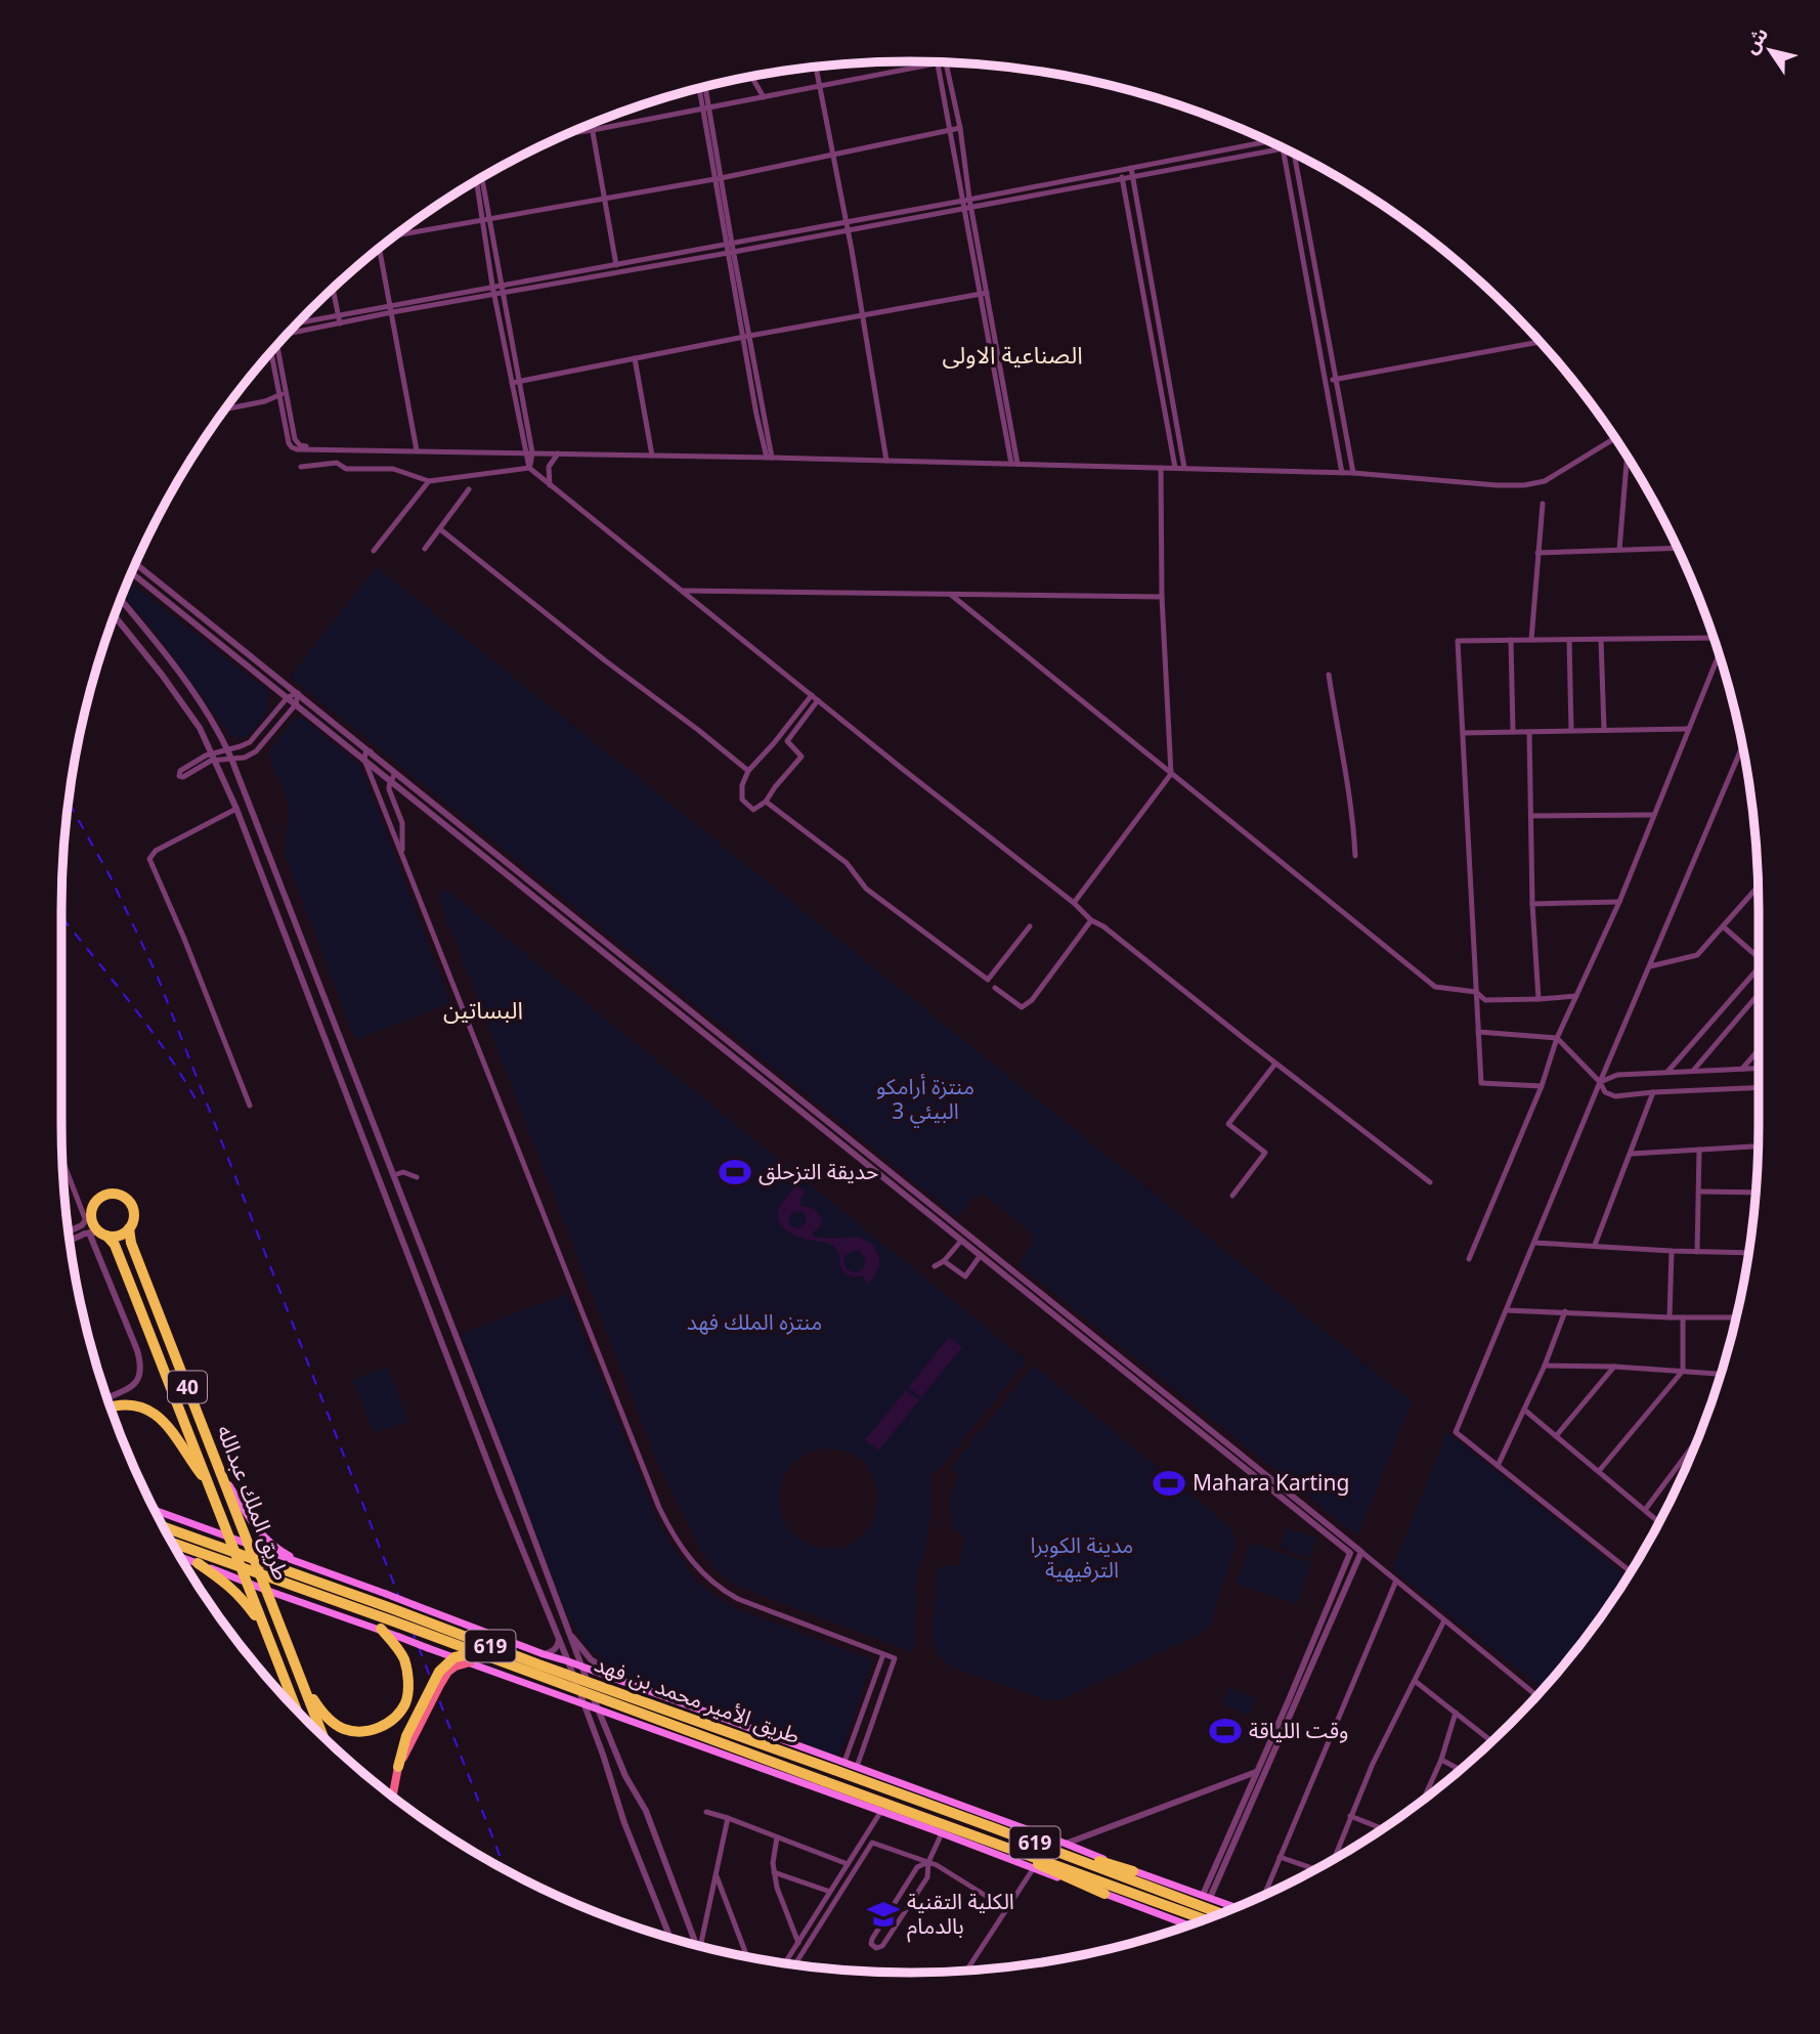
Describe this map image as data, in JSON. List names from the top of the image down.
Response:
{
  "streets": {
    "highway": [
      "40",
      "طريق الملك عبدالله",
      "619",
      "طريق الأمير محمد بن فهد"
    ]
  },
  "districts": ["الصناعية الاولى", "البساتين"],
  "parks": ["منتزة أرامكو البيئي 3", "منتزه الملك فهد", "مدينة الكوبرا الترفيهية"],
  "places": {
    "sports": ["حديقة التزحلق", "Mahara Karting", "وقت اللياقة"],
    "school or university": ["الكلية التقنية بالدمام"]
  },
  "north": "top left"
}
